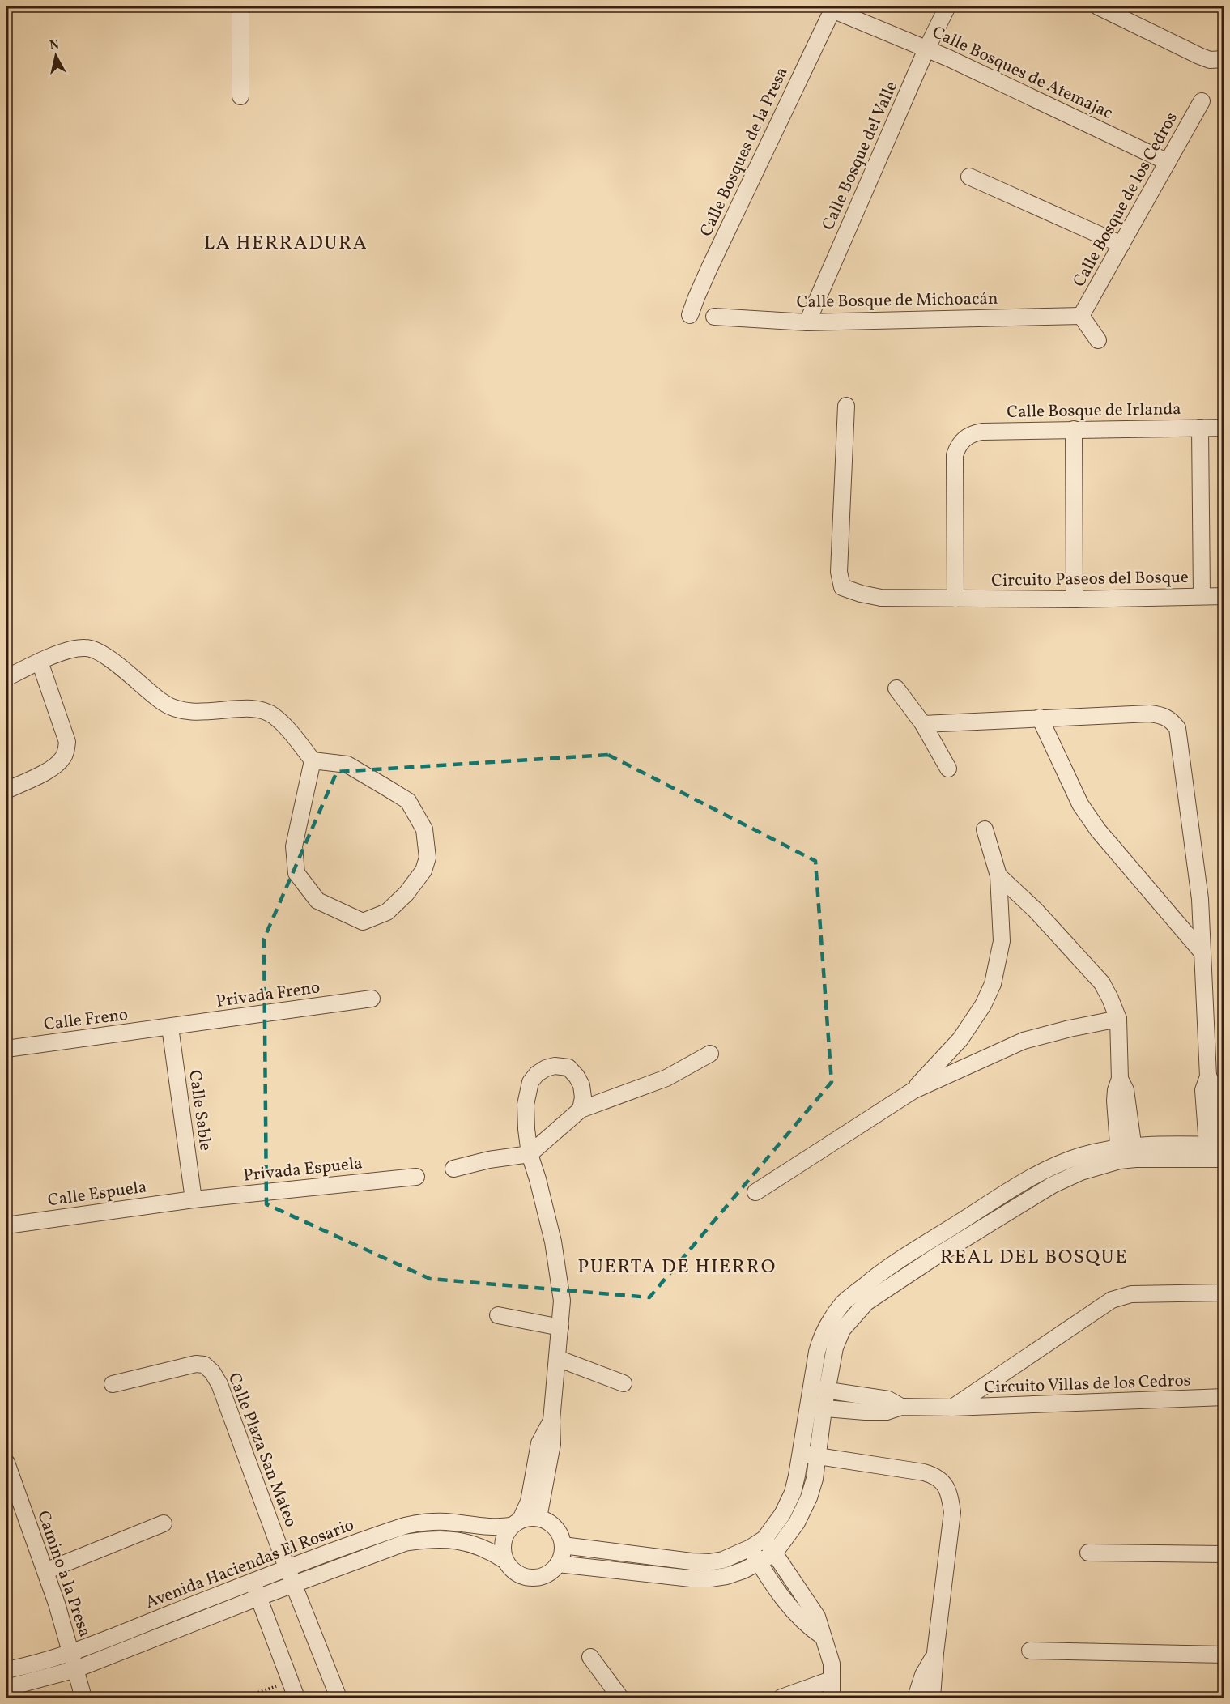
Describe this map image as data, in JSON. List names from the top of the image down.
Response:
{
  "streets": {
    "street": [
      "Calle Bosques de Atemajac",
      "Calle Bosques de la Presa",
      "Calle Bosque del Valle",
      "Calle Bosque de los Cedros",
      "Calle Bosque de Michoacán",
      "Calle Bosque de Irlanda",
      "Circuito Paseos del Bosque",
      "Privada Freno",
      "Calle Freno",
      "Calle Sable",
      "Privada Espuela",
      "Calle Espuela",
      "Circuito Villas de los Cedros",
      "Calle Plaza San Mateo",
      "Avenida Haciendas El Rosario",
      "Camino a la Presa"
    ]
  },
  "crossings": [
    ["Calle Bosques de Atemajac", "Calle Bosques de la Presa"],
    ["Calle Bosques de Atemajac", "Calle Bosque del Valle"],
    ["Calle Bosques de Atemajac", "Calle Bosque de los Cedros"],
    ["Calle Bosque del Valle", "Calle Bosque de Michoacán"],
    ["Calle Bosque de los Cedros", "Calle Bosque de Michoacán"],
    ["Calle Bosque de Irlanda", "Circuito Paseos del Bosque"],
    ["Privada Freno", "Calle Freno"],
    ["Privada Freno", "Calle Sable"],
    ["Calle Freno", "Calle Sable"],
    ["Calle Sable", "Privada Espuela"],
    ["Calle Sable", "Calle Espuela"],
    ["Privada Espuela", "Calle Espuela"],
    ["Calle Plaza San Mateo", "Avenida Haciendas El Rosario"],
    ["Avenida Haciendas El Rosario", "Camino a la Presa"]
  ],
  "districts": ["LA HERRADURA", "REAL DEL BOSQUE", "PUERTA DE HIERRO"],
  "north": "top"
}
